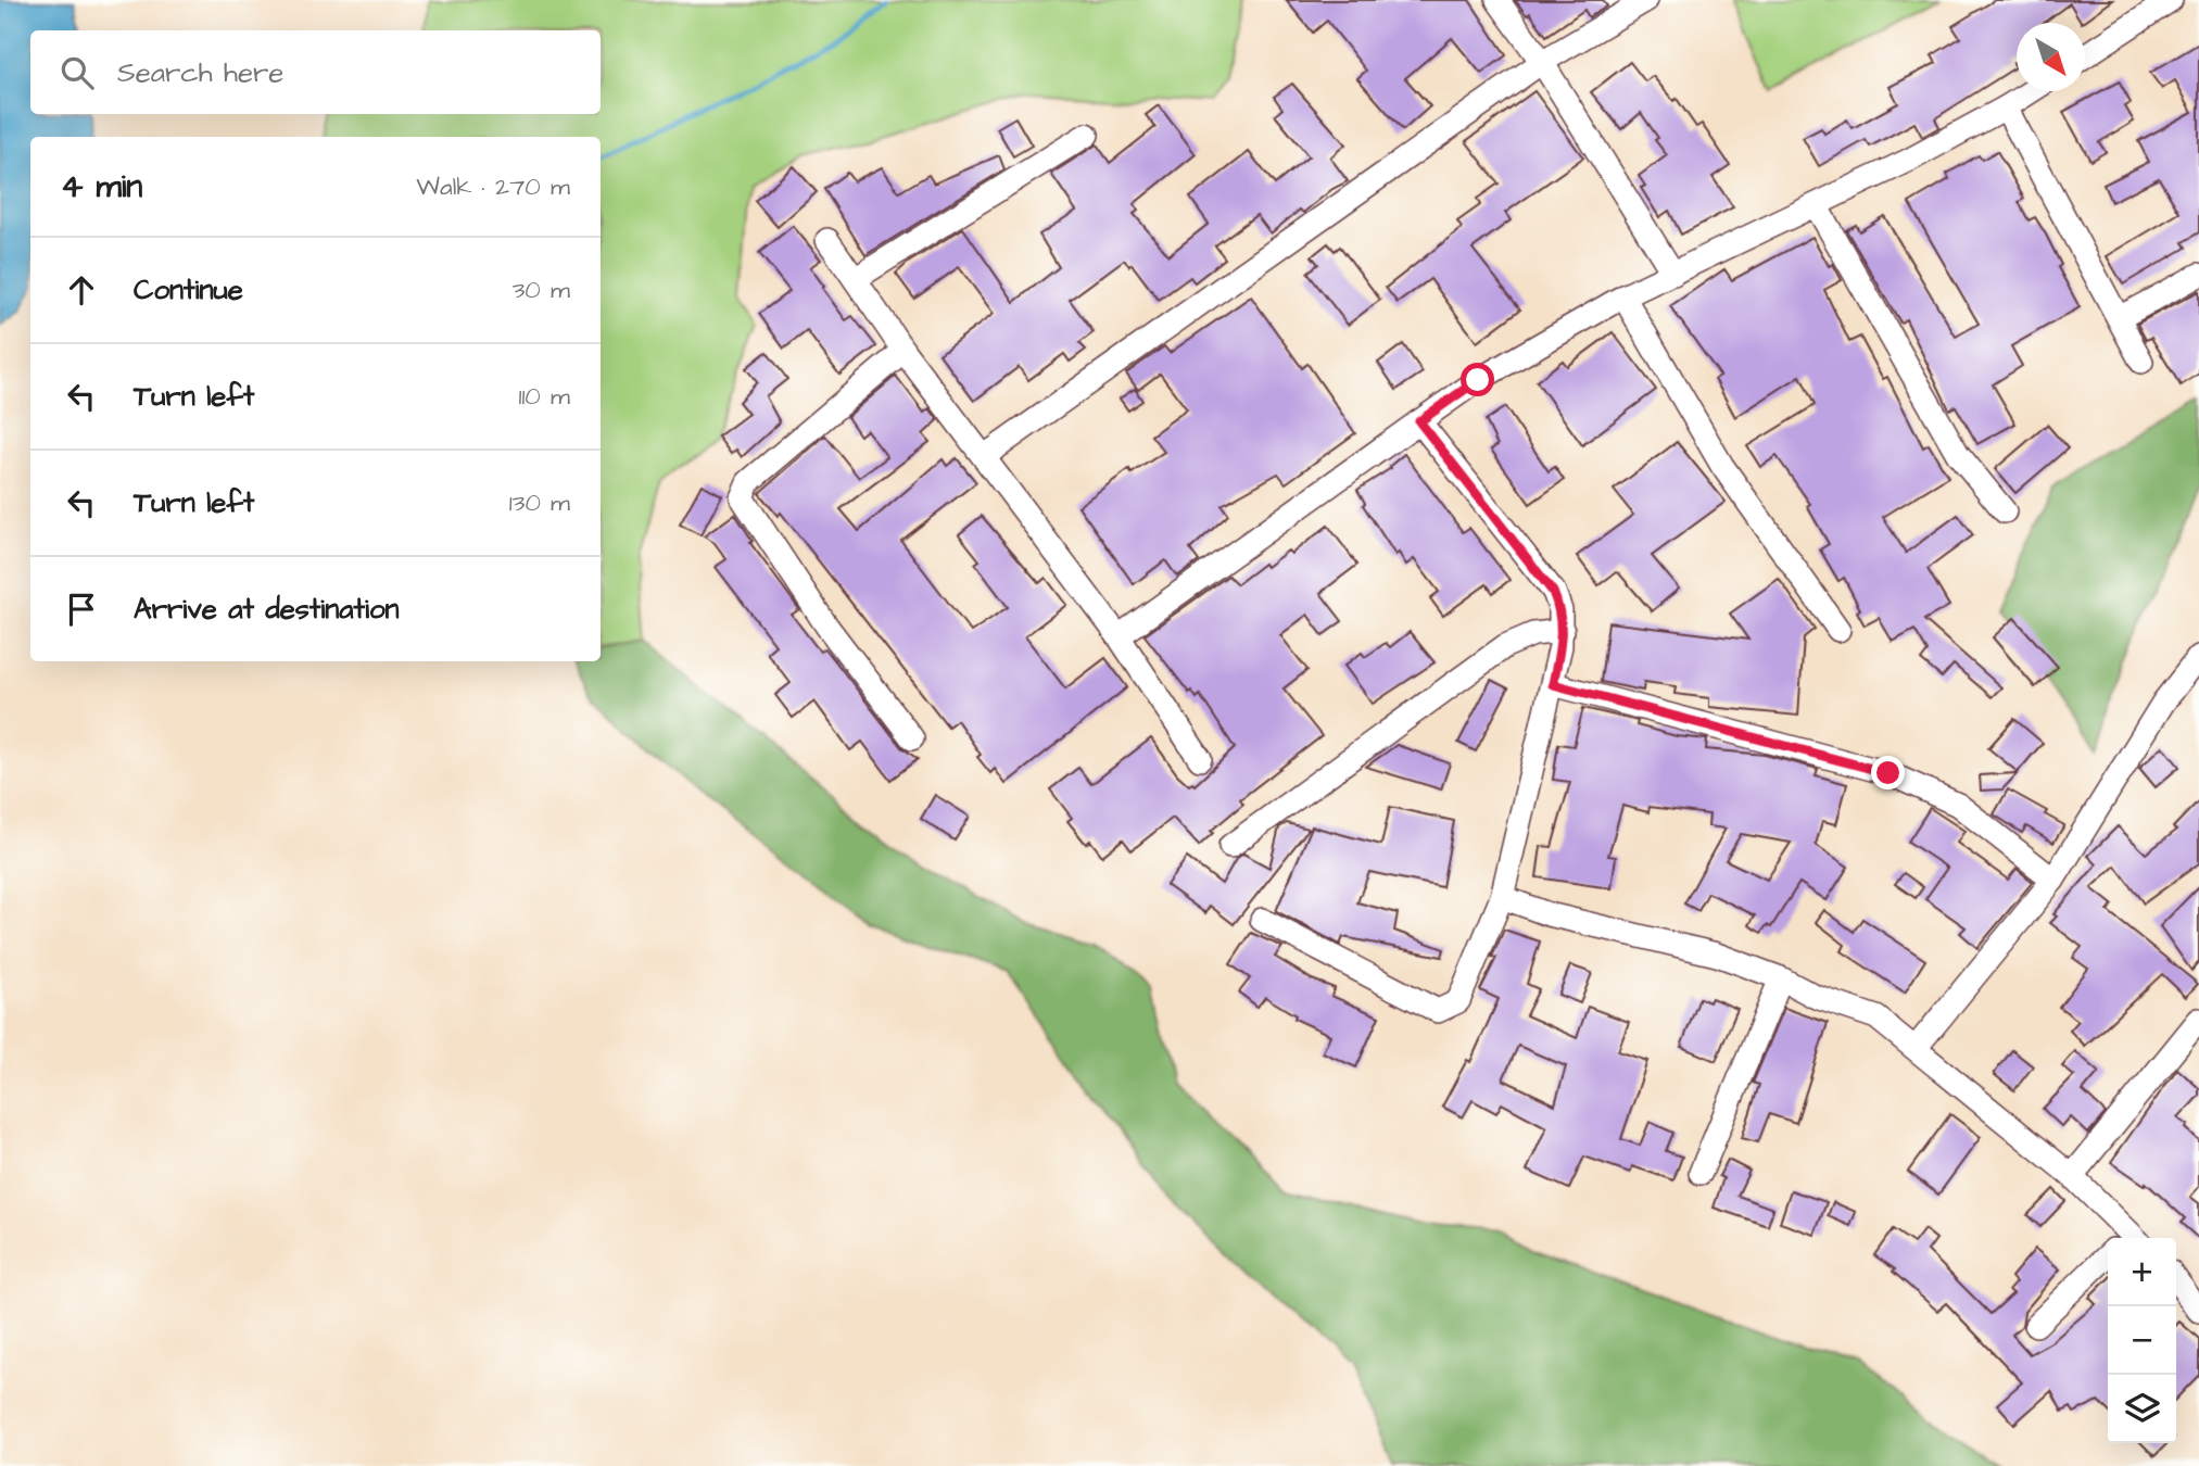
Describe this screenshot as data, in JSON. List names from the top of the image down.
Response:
{
  "north": "bottom right",
  "page": {
    "search": "Search here",
    "heading": ["4 min", "Walk · 270 m"],
    "list": [
      ["Continue", "30 m"],
      ["Turn left", "110 m"],
      ["Turn left", "130 m"],
      "Arrive at destination"
    ],
    "map_buttons": ["+", "−"]
  }
}
